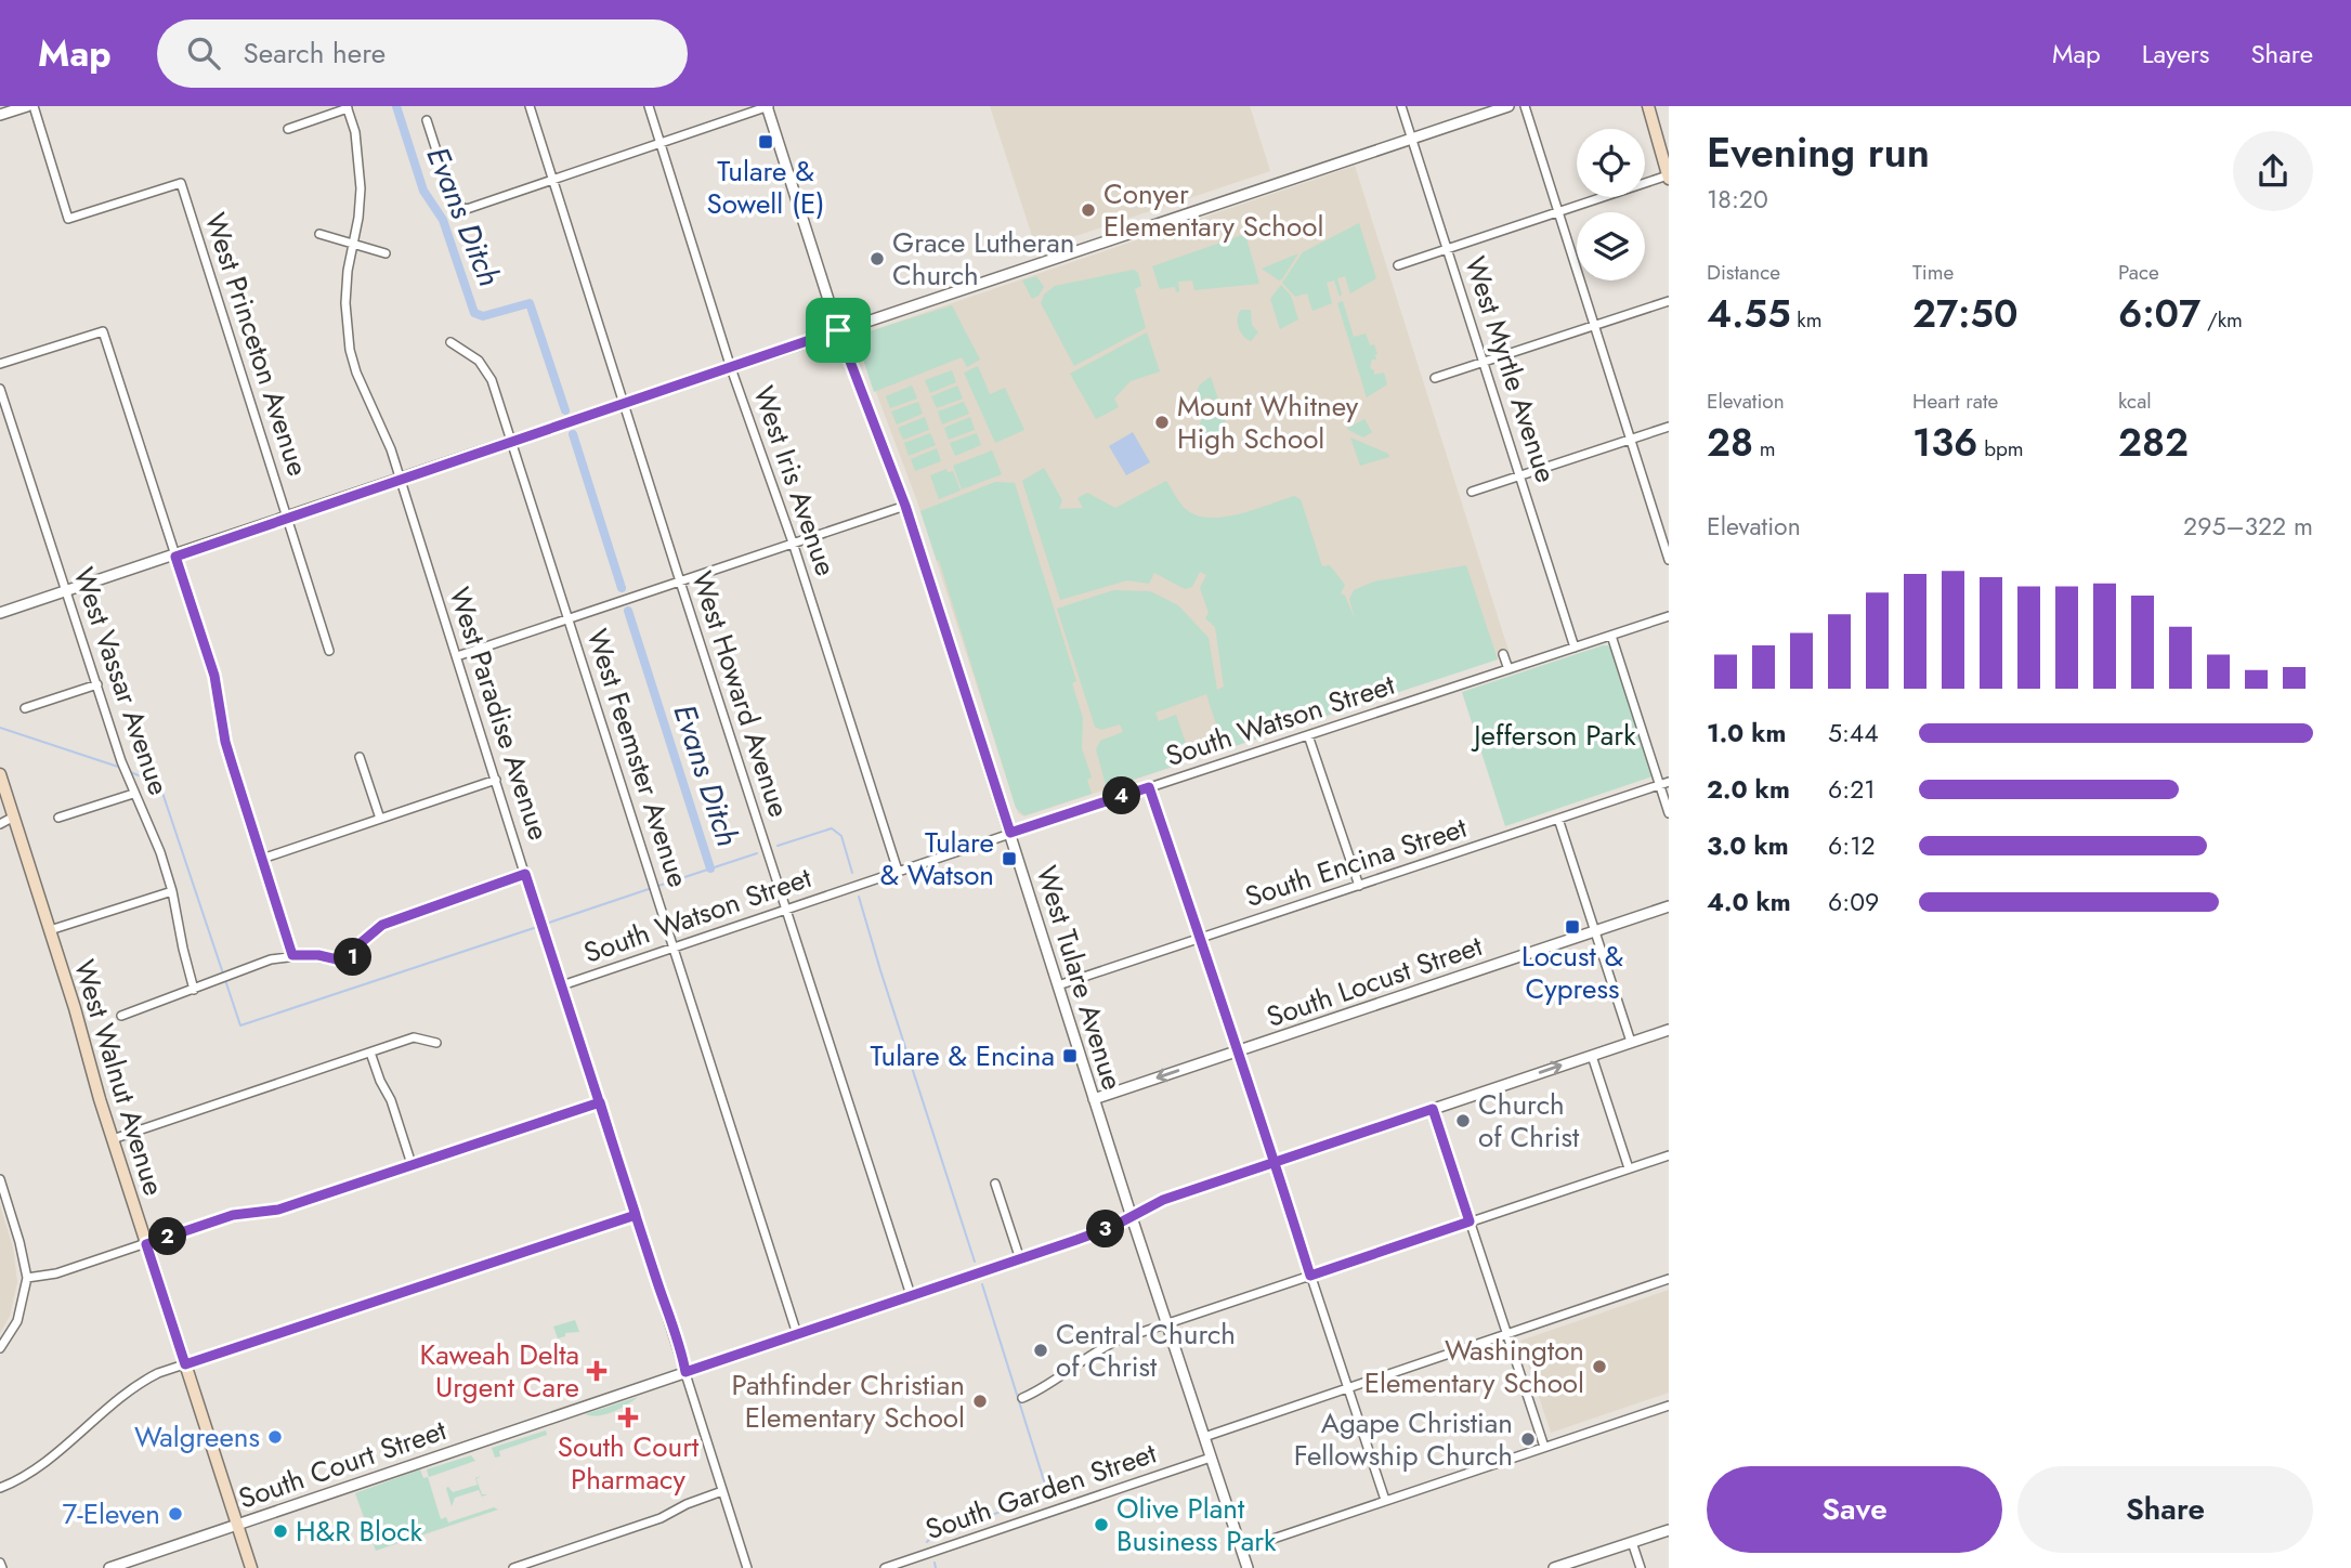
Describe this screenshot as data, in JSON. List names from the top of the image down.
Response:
{
  "streets": {
    "main road": ["West Walnut Avenue"],
    "street": [
      "West Princeton Avenue",
      "West Myrtle Avenue",
      "West Iris Avenue",
      "West Vassar Avenue",
      "West Howard Avenue",
      "West Paradise Avenue",
      "South Watson Street",
      "West Feemster Avenue",
      "South Encina Street",
      "West Tulare Avenue",
      "South Locust Street",
      "South Court Street",
      "South Garden Street"
    ]
  },
  "crossings": [
    ["West Myrtle Avenue", "South Watson Street"],
    ["West Iris Avenue", "South Watson Street"],
    ["West Howard Avenue", "South Watson Street"],
    ["West Howard Avenue", "South Court Street"],
    ["West Paradise Avenue", "South Watson Street"],
    ["West Paradise Avenue", "South Court Street"],
    ["South Watson Street", "West Feemster Avenue"],
    ["South Watson Street", "West Tulare Avenue"],
    ["West Feemster Avenue", "South Court Street"],
    ["South Encina Street", "West Tulare Avenue"],
    ["West Tulare Avenue", "South Locust Street"],
    ["West Tulare Avenue", "South Court Street"],
    ["West Tulare Avenue", "South Garden Street"],
    ["West Walnut Avenue", "South Court Street"]
  ],
  "water": ["Evans Ditch"],
  "parks": ["Jefferson Park"],
  "places": {
    "transit": [
      "Tulare & Sowell (E)",
      "Tulare & Watson",
      "Locust & Cypress",
      "Tulare & Encina"
    ],
    "other": [
      "Conyer Elementary School",
      "Grace Lutheran Church",
      "Mount Whitney High School",
      "Church of Christ",
      "Central Church of Christ",
      "Washington Elementary School",
      "Pathfinder Christian Elementary School",
      "Walgreens",
      "Agape Christian Fellowship Church",
      "7-Eleven",
      "Olive Plant Business Park",
      "H&R Block"
    ],
    "health": ["Kaweah Delta Urgent Care", "South Court Pharmacy"]
  },
  "page": {
    "header": "Map",
    "search": "Search here",
    "nav": ["Map", "Layers", "Share"],
    "heading": ["Evening run", "18:20"],
    "stats": [
      ["Distance", "4.55 km"],
      ["Time", "27:50"],
      ["Pace", "6:07 /km"],
      ["Elevation", "28 m"],
      ["Heart rate", "136 bpm"],
      ["kcal", "282"]
    ],
    "chart": ["Elevation", "295–322 m"],
    "list": [
      {
        "name": "1.0 km",
        "note": "5:44"
      },
      {
        "name": "2.0 km",
        "note": "6:21"
      },
      {
        "name": "3.0 km",
        "note": "6:12"
      },
      {
        "name": "4.0 km",
        "note": "6:09"
      }
    ],
    "pins": [
      "4",
      "1",
      "3",
      "2"
    ],
    "buttons": ["Save", "Share"]
  }
}
